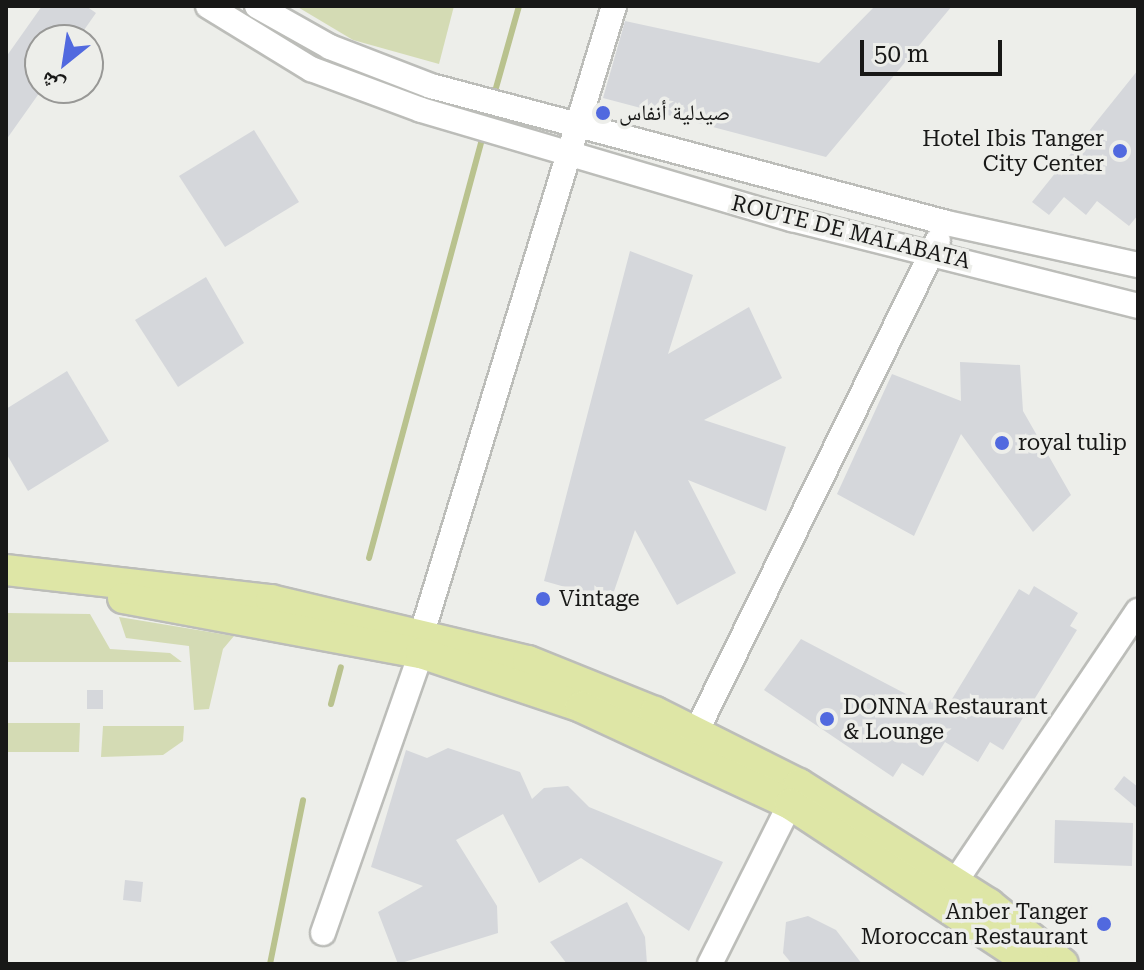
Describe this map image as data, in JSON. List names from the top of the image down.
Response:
{
  "streets": {
    "street": ["ROUTE DE MALABATA"]
  },
  "places": [
    "صيدلية أنفاس",
    "Hotel Ibis Tanger City Center",
    "royal tulip",
    "Vintage",
    "DONNA Restaurant & Lounge",
    "Anber Tanger Moroccan Restaurant"
  ],
  "scale_bar": "50 m",
  "north": "bottom left"
}
